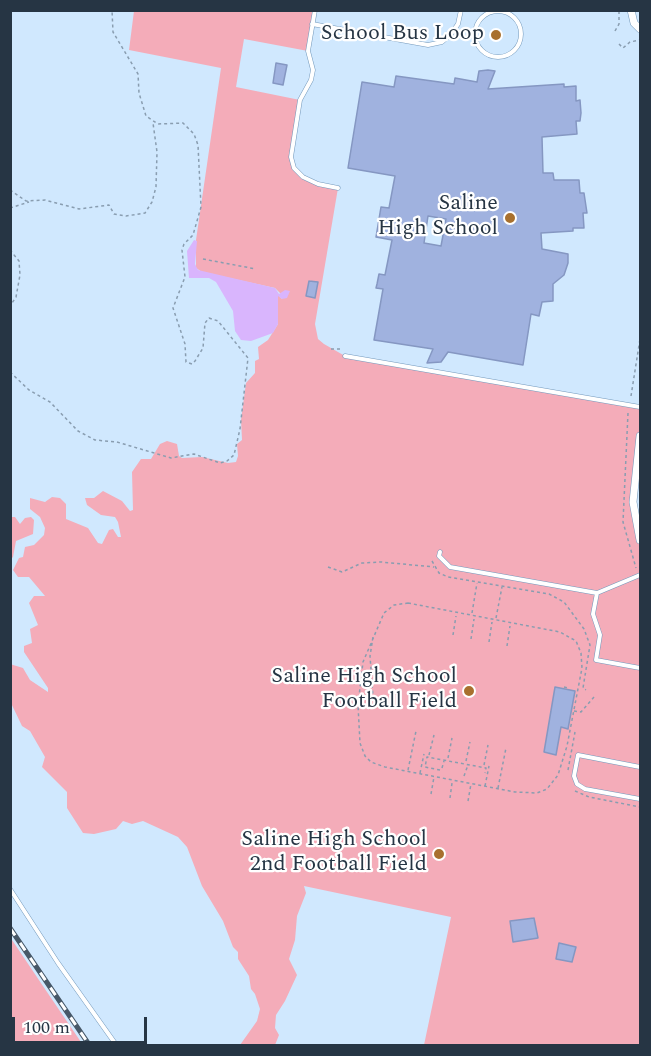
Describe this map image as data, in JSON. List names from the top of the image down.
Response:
{
  "places": [
    "School Bus Loop",
    "Saline High School",
    "Saline High School Football Field",
    "Saline High School 2nd Football Field"
  ],
  "scale_bar": "100 m"
}
